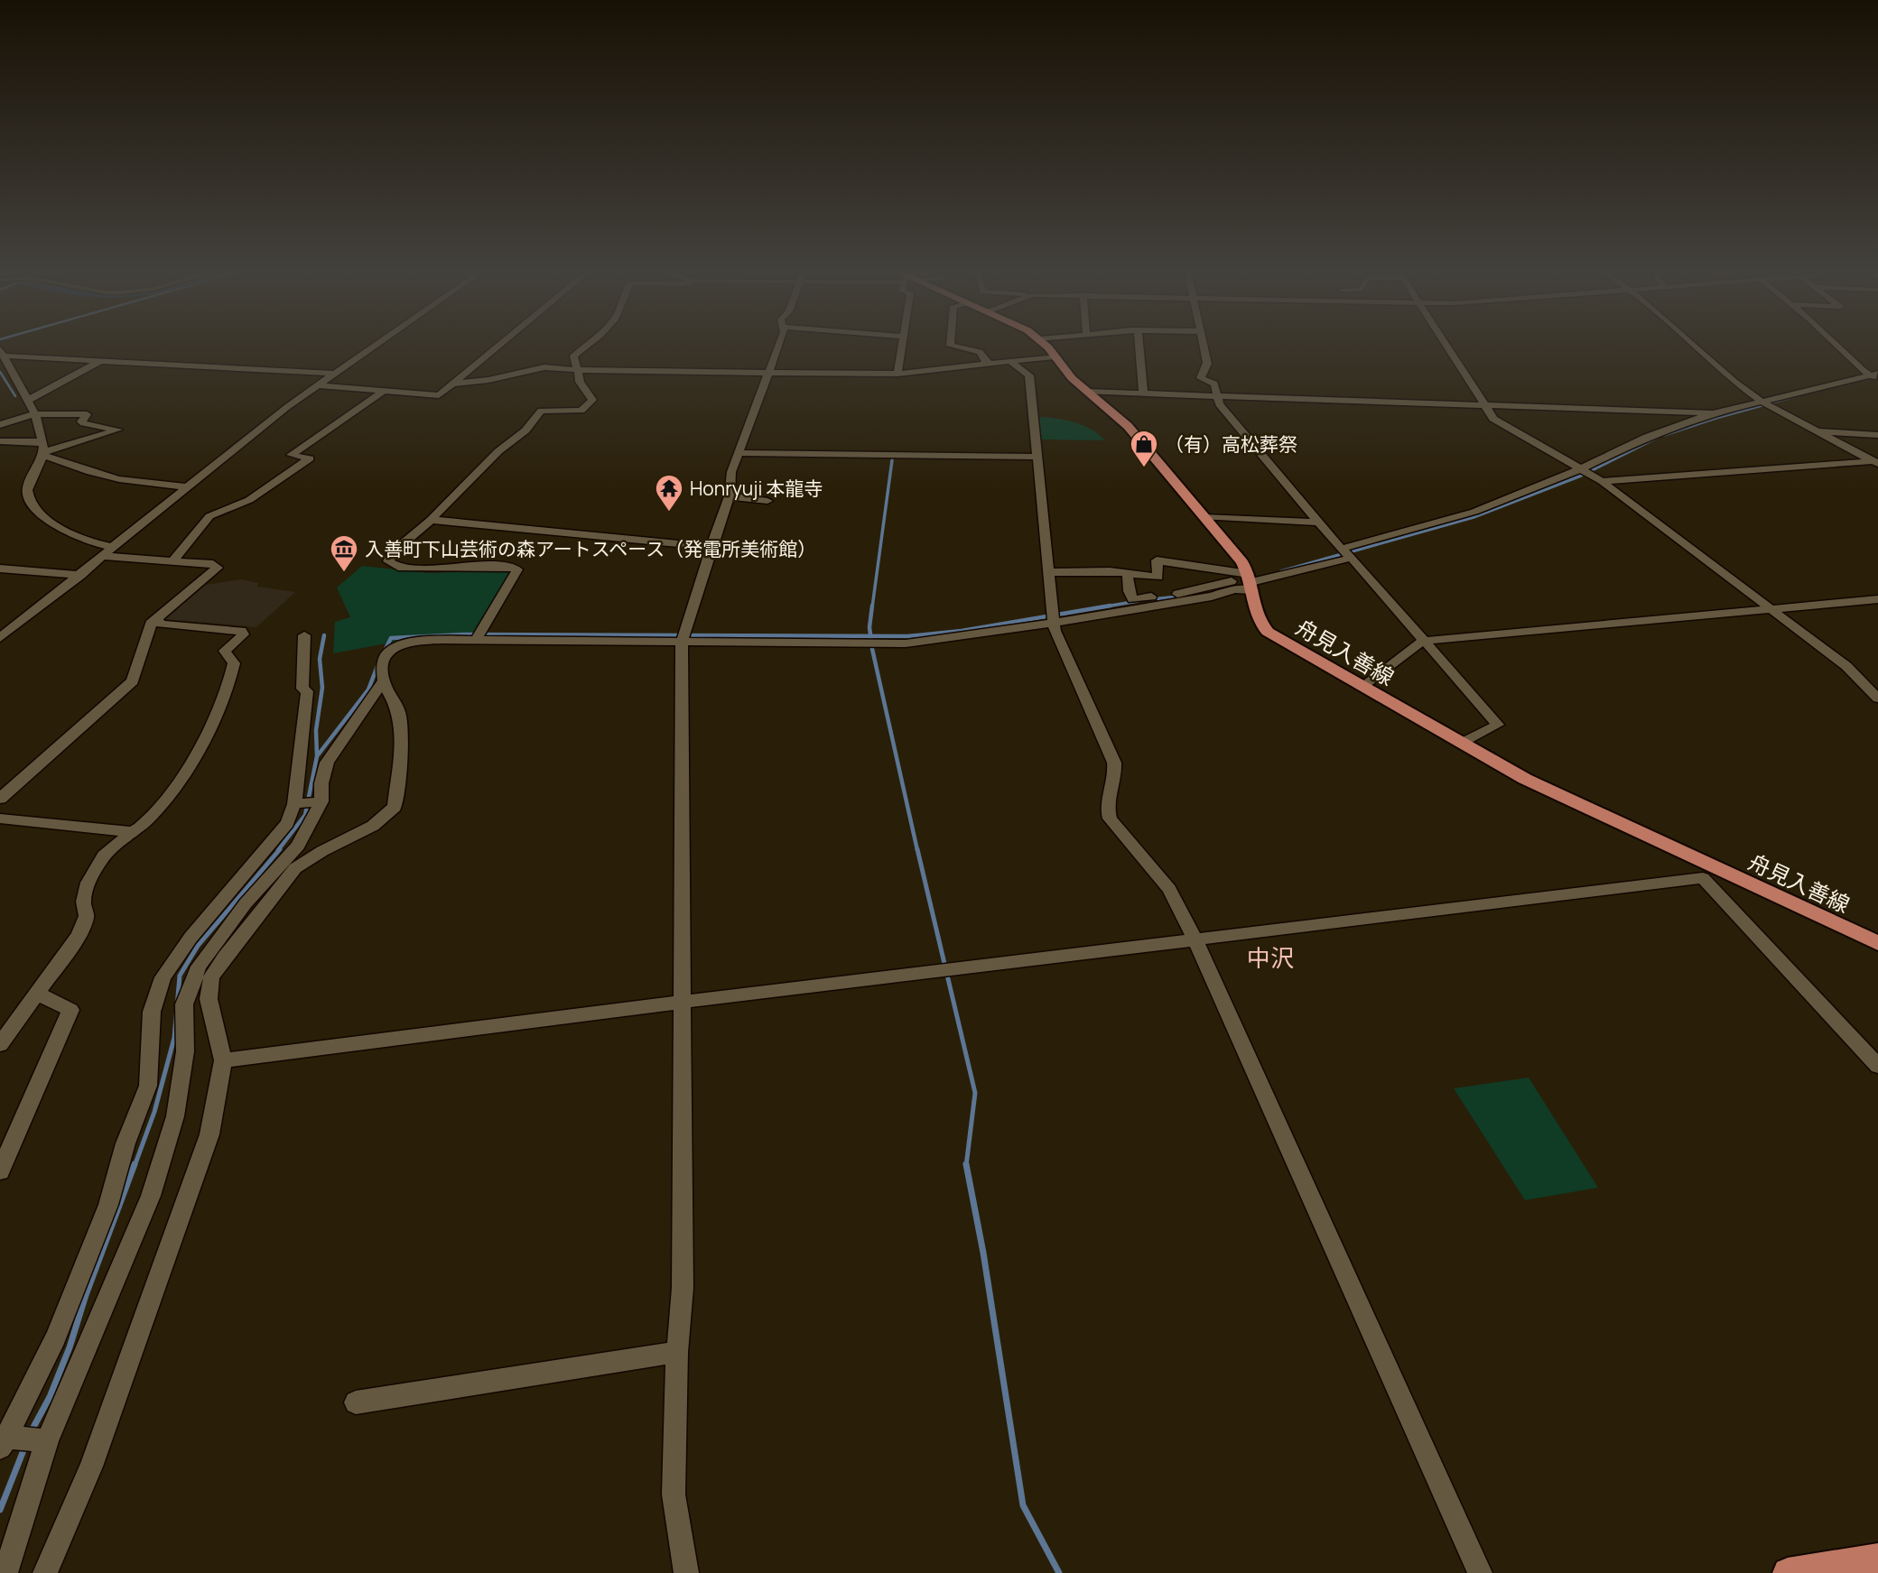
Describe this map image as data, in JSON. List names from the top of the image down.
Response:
{
  "streets": {
    "main road": ["舟見入善線"]
  },
  "districts": ["中沢"],
  "places": {
    "shop": ["（有）高松葬祭"],
    "temple": ["Honryuji 本龍寺"],
    "museum": ["入善町下山芸術の森アートスペース（発電所美術館）"]
  }
}
